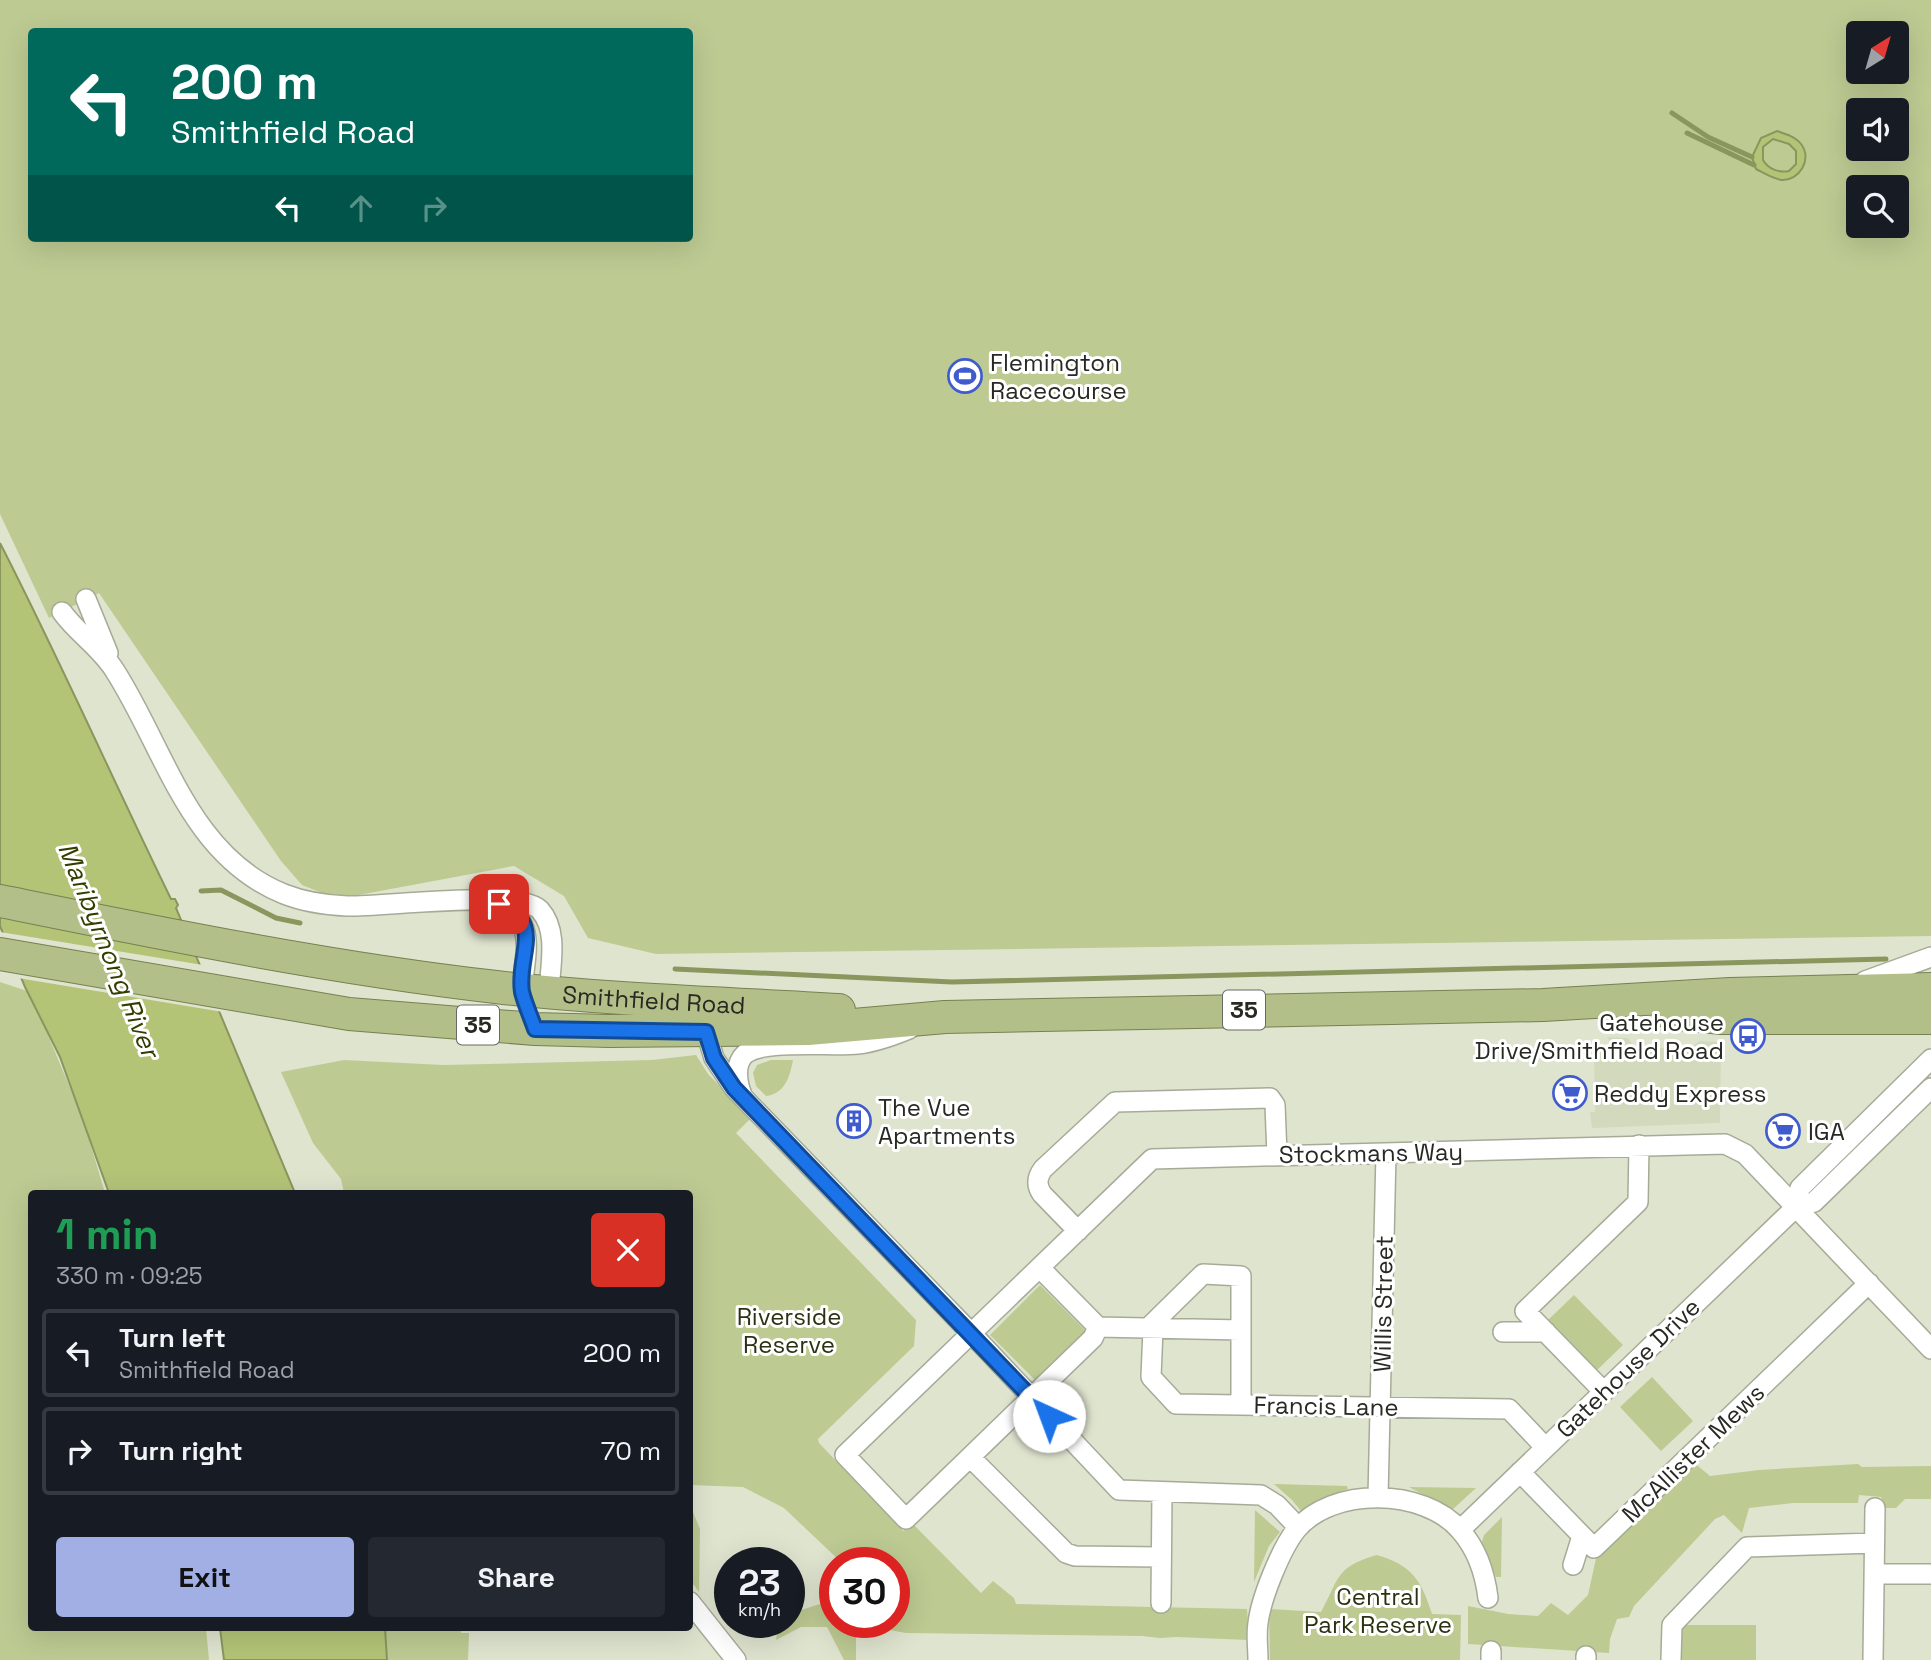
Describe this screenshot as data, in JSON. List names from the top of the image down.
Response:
{
  "streets": {
    "highway": ["Smithfield Road", "35"],
    "street": [
      "Stockmans Way",
      "Willis Street",
      "Gatehouse Drive",
      "Francis Lane",
      "McAllister Mews"
    ]
  },
  "crossings": [
    ["Stockmans Way", "Willis Street"],
    ["Stockmans Way", "Gatehouse Drive"],
    ["Stockmans Way", "McAllister Mews"],
    ["Willis Street", "Francis Lane"],
    ["Gatehouse Drive", "Francis Lane"]
  ],
  "water": ["Maribyrnong River"],
  "parks": ["Riverside Reserve", "Central Park Reserve"],
  "places": {
    "sports": ["Flemington Racecourse"],
    "bus stop": ["Gatehouse Drive/Smithfield Road"],
    "supermarket": ["Reddy Express", "IGA"],
    "building": ["The Vue Apartments"]
  },
  "north": "top right",
  "page": {
    "turn": ["200 m", "Smithfield Road"],
    "heading": ["1 min", "330 m · 09:25"],
    "list": [
      {
        "name": "Turn left",
        "note": "Smithfield Road",
        "value": "200 m"
      },
      {
        "name": "Turn right",
        "value": "70 m"
      }
    ],
    "buttons": ["Exit", "Share"],
    "speed": "23 km/h",
    "limit": "30"
  }
}
